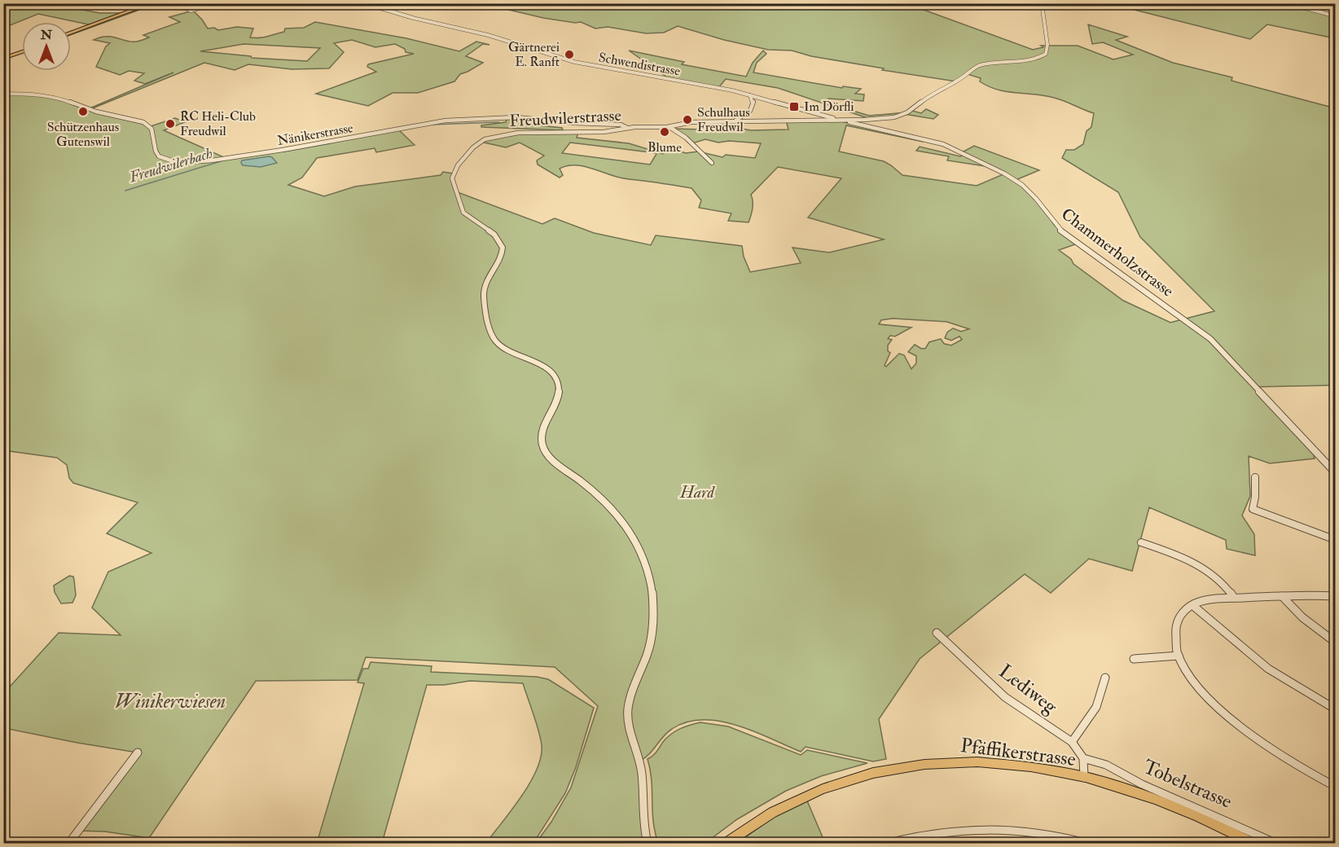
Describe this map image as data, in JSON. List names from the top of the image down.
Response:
{
  "streets": {
    "main road": ["Pfäffikerstrasse"],
    "street": [
      "Schwendistrasse",
      "Freudwilerstrasse",
      "Nänikerstrasse",
      "Chammerholzstrasse",
      "Lediweg",
      "Tobelstrasse"
    ]
  },
  "crossings": [
    ["Schwendistrasse", "Freudwilerstrasse"],
    ["Schwendistrasse", "Chammerholzstrasse"],
    ["Freudwilerstrasse", "Nänikerstrasse"],
    ["Freudwilerstrasse", "Chammerholzstrasse"],
    ["Lediweg", "Tobelstrasse"]
  ],
  "water": ["Freudwilerbach"],
  "parks": ["Hard", "Winikerwiesen"],
  "places": {
    "other": [
      "Gärtnerei E. Ranft",
      "Schützenhaus Gutenswil",
      "Schulhaus Freudwil",
      "RC Heli-Club Freudwil",
      "Blume"
    ],
    "transit": ["Im Dörfli"]
  },
  "north": "top"
}
